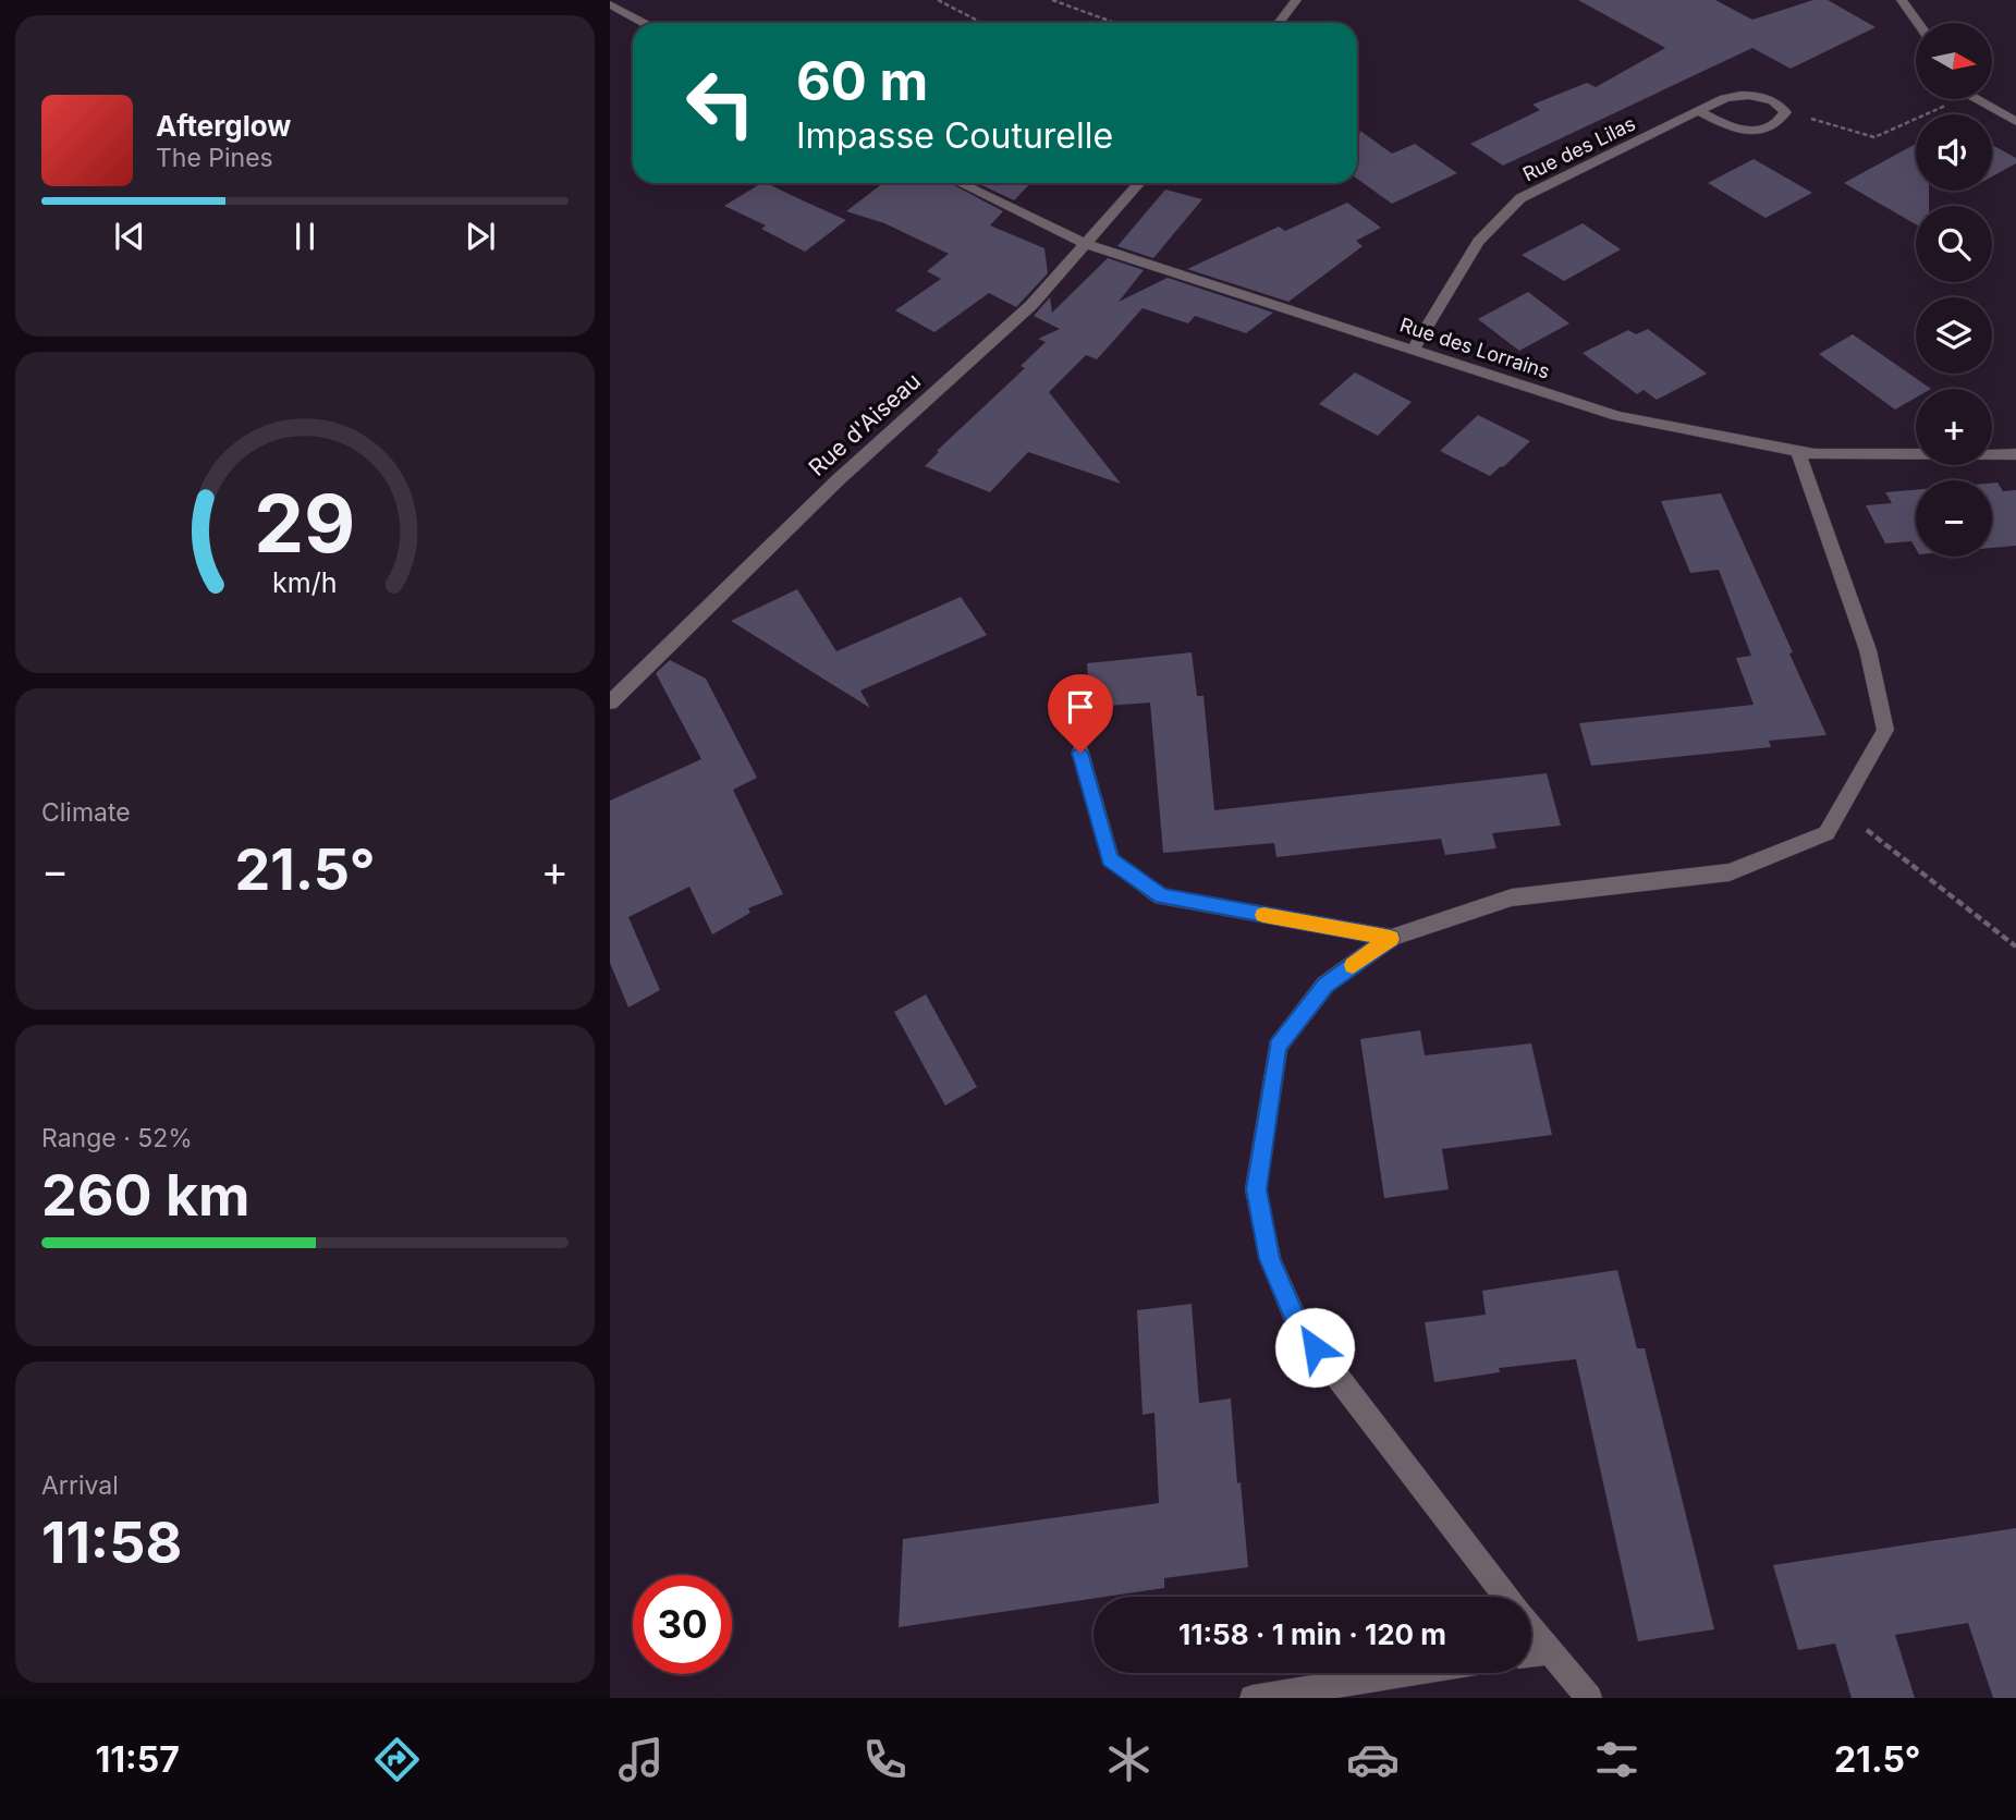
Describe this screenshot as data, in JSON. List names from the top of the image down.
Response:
{
  "streets": {
    "street": ["Rue des Lilas", "Rue des Lorrains", "Rue d'Aiseau"]
  },
  "crossings": [
    ["Rue des Lilas", "Rue des Lorrains"],
    ["Rue des Lorrains", "Rue d'Aiseau"]
  ],
  "north": "right",
  "page": {
    "map_buttons": ["+", "−"],
    "turn": ["60 m", "Impasse Couturelle"],
    "song": ["Afterglow", "The Pines"],
    "tile": [
      "Climate",
      ["Range · 52%", "260 km"],
      ["Arrival", "11:58"]
    ],
    "heat": ["−", "21.5°", "+"],
    "limit": "30",
    "trip": "11:58 · 1 min · 120 m",
    "tabs": ["11:57", "21.5°"],
    "gauge": ["29", "km/h"]
  }
}
